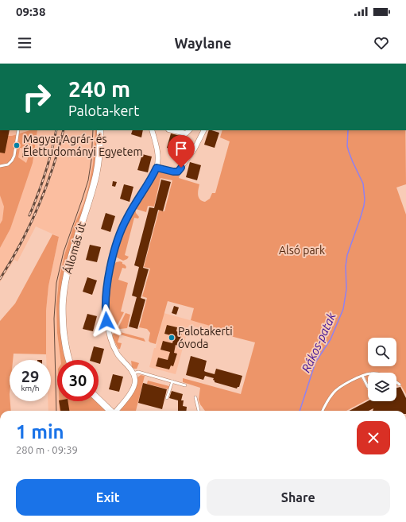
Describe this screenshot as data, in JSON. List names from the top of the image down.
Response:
{
  "streets": {
    "main road": ["Állomás út"]
  },
  "water": ["Rákos-patak"],
  "parks": ["Alsó park"],
  "places": ["Magyar Agrár- és Élettudományi Egyetem", "Palotakerti óvoda"],
  "page": {
    "status": "09:38",
    "header": "Waylane",
    "turn": ["240 m", "Palota-kert"],
    "speed": "29 km/h",
    "limit": "30",
    "heading": ["1 min", "280 m · 09:39"],
    "buttons": ["Exit", "Share"]
  }
}
